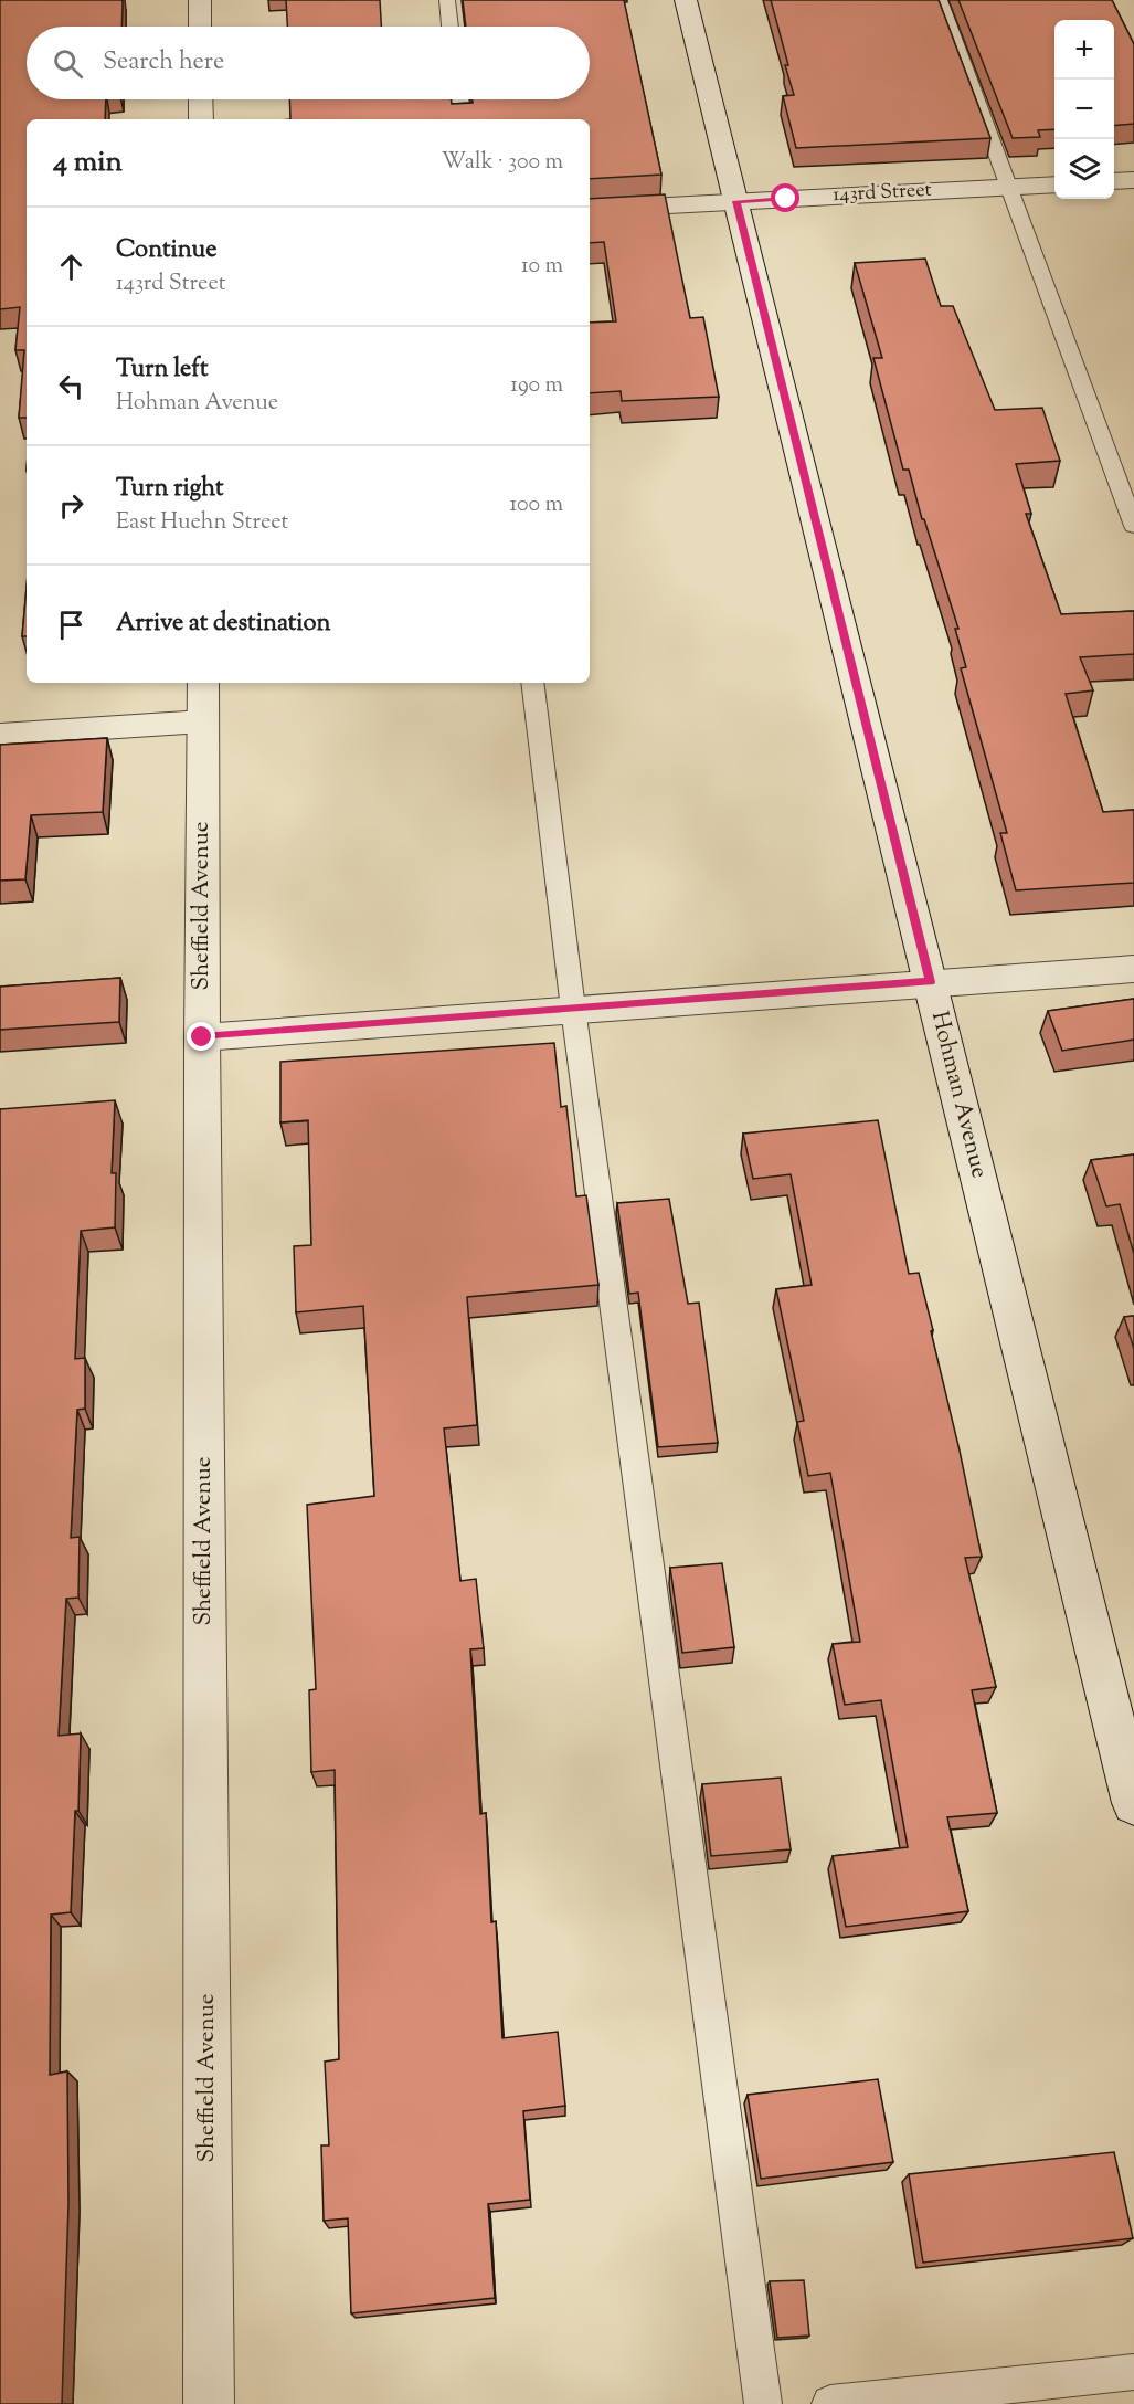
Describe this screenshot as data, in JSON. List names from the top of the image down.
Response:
{
  "streets": {
    "street": ["143rd Street", "Sheffield Avenue", "Hohman Avenue"]
  },
  "crossings": [
    ["143rd Street", "Hohman Avenue"]
  ],
  "page": {
    "map_buttons": ["+", "−"],
    "search": "Search here",
    "heading": ["4 min", "Walk · 300 m"],
    "list": [
      ["Continue", "143rd Street", "10 m"],
      ["Turn left", "Hohman Avenue", "190 m"],
      ["Turn right", "East Huehn Street", "100 m"],
      "Arrive at destination"
    ]
  }
}
